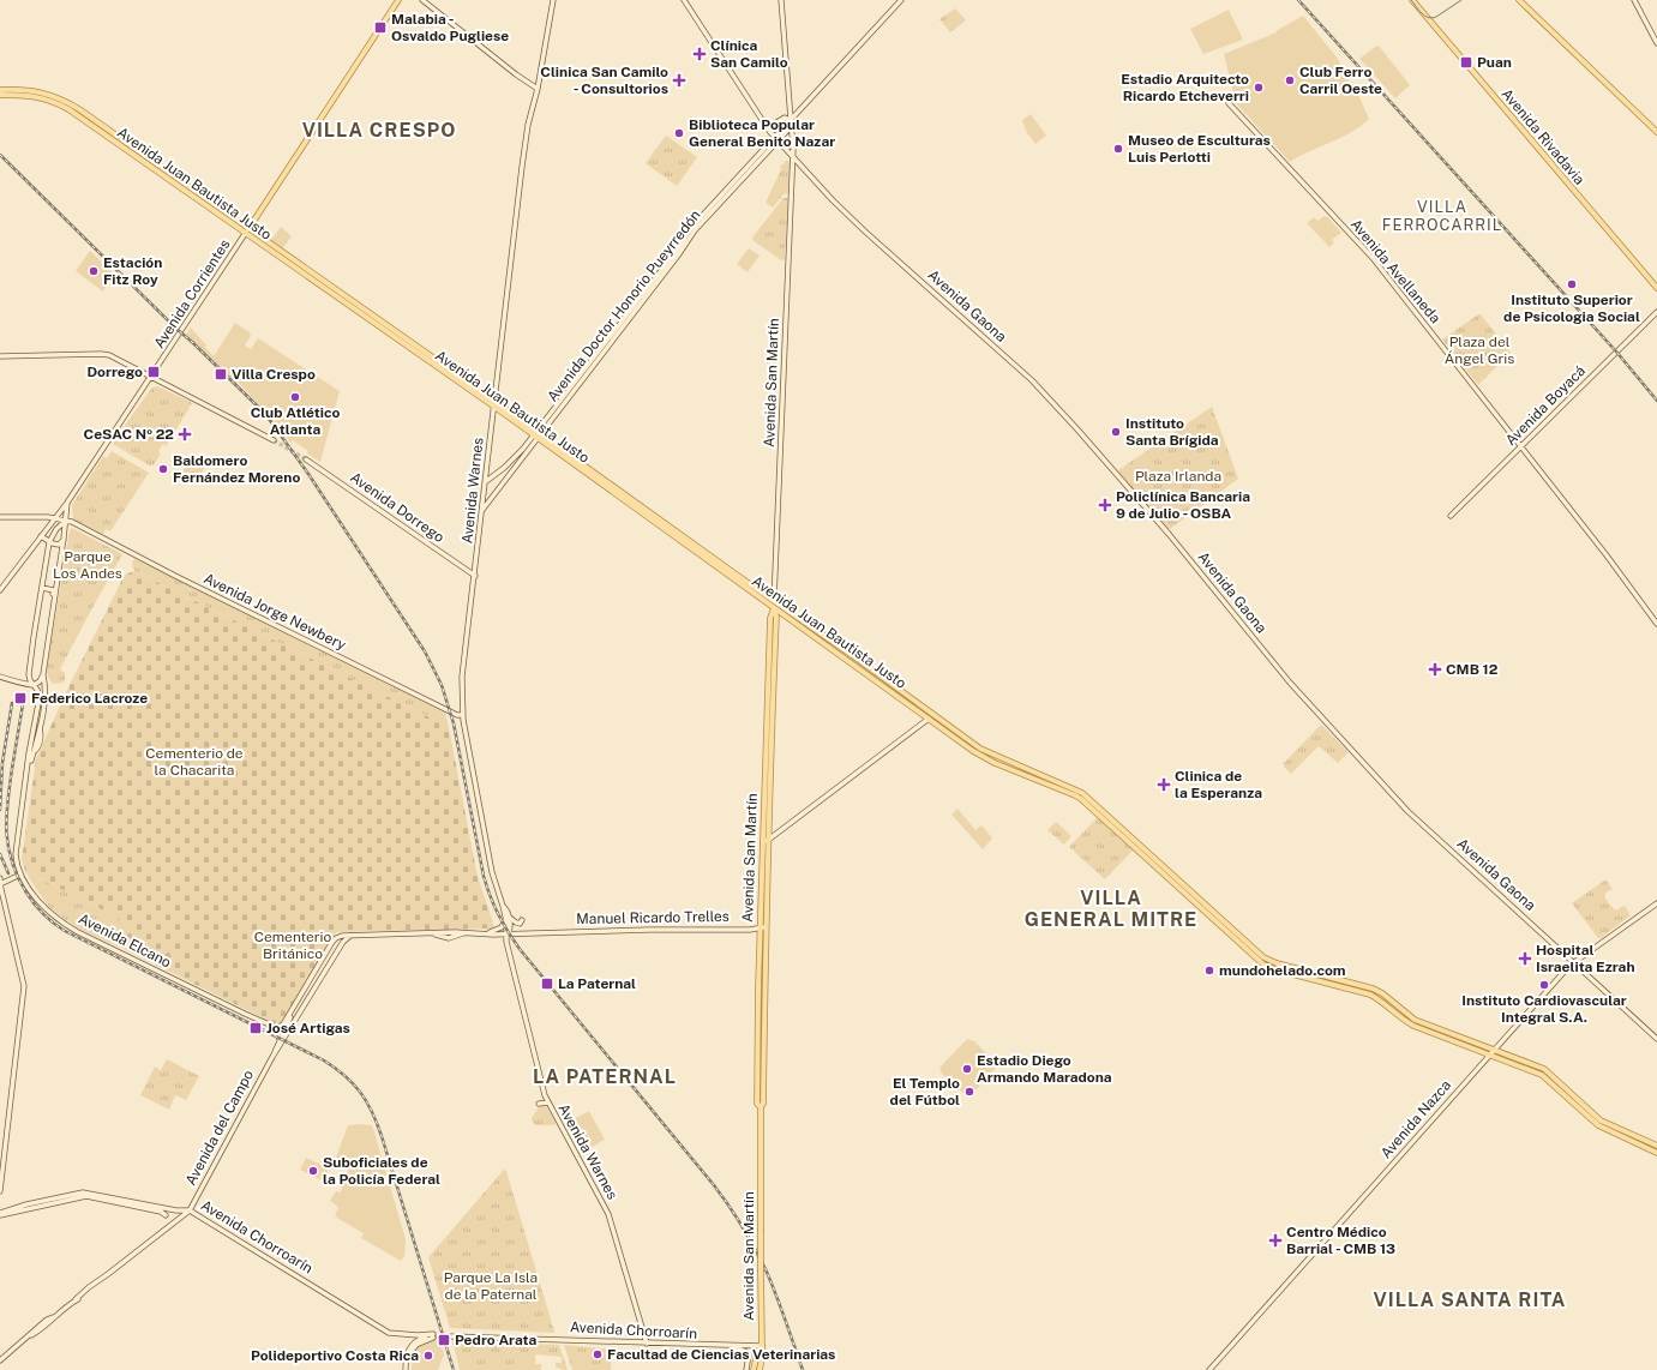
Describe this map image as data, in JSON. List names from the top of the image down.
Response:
{
  "streets": {
    "main road": [
      "Avenida Rivadavia",
      "Avenida Juan Bautista Justo",
      "Avenida Avellaneda",
      "Avenida Corrientes",
      "Avenida Doctor Honorio Pueyrredón",
      "Avenida Gaona",
      "Avenida San Martín",
      "Avenida Boyacá",
      "Avenida Warnes",
      "Avenida Dorrego",
      "Avenida Jorge Newbery",
      "Manuel Ricardo Trelles",
      "Avenida Elcano",
      "Avenida Nazca",
      "Avenida del Campo",
      "Avenida Chorroarín"
    ]
  },
  "crossings": [
    ["Avenida Juan Bautista Justo", "Avenida Corrientes"],
    ["Avenida Juan Bautista Justo", "Avenida Doctor Honorio Pueyrredón"],
    ["Avenida Juan Bautista Justo", "Avenida San Martín"],
    ["Avenida Juan Bautista Justo", "Avenida Warnes"],
    ["Avenida Juan Bautista Justo", "Avenida Nazca"],
    ["Avenida Avellaneda", "Avenida Boyacá"],
    ["Avenida Corrientes", "Avenida Jorge Newbery"],
    ["Avenida Doctor Honorio Pueyrredón", "Avenida Gaona"],
    ["Avenida Doctor Honorio Pueyrredón", "Avenida Warnes"],
    ["Avenida Gaona", "Avenida San Martín"],
    ["Avenida Gaona", "Avenida Nazca"],
    ["Avenida San Martín", "Manuel Ricardo Trelles"],
    ["Avenida San Martín", "Avenida Chorroarín"],
    ["Avenida Warnes", "Avenida Dorrego"],
    ["Avenida Warnes", "Avenida Jorge Newbery"],
    ["Avenida Warnes", "Manuel Ricardo Trelles"],
    ["Avenida Warnes", "Avenida Chorroarín"],
    ["Manuel Ricardo Trelles", "Avenida del Campo"],
    ["Avenida Elcano", "Avenida del Campo"],
    ["Avenida del Campo", "Avenida Chorroarín"]
  ],
  "districts": [
    "VILLA CRESPO",
    "VILLA FERROCARRIL",
    "VILLA GENERAL MITRE",
    "LA PATERNAL",
    "VILLA SANTA RITA"
  ],
  "parks": [
    "Plaza del Ángel Gris",
    "Plaza Irlanda",
    "Parque Los Andes",
    "Cementerio de la Chacarita",
    "Cementerio Británico",
    "Parque La Isla de la Paternal"
  ],
  "places": {
    "transit": [
      "Malabia - Osvaldo Pugliese",
      "Puan",
      "Dorrego",
      "Villa Crespo",
      "Federico Lacroze",
      "La Paternal",
      "José Artigas",
      "Pedro Arata"
    ],
    "health": [
      "Clínica San Camilo",
      "Clinica San Camilo - Consultorios",
      "CeSAC Nº 22",
      "Policlínica Bancaria 9 de Julio - OSBA",
      "CMB 12",
      "Clinica de la Esperanza",
      "Hospital Israelita Ezrah",
      "Centro Médico Barrial - CMB 13"
    ],
    "other": [
      "Club Ferro Carril Oeste",
      "Estadio Arquitecto Ricardo Etcheverri",
      "Biblioteca Popular General Benito Nazar",
      "Museo de Esculturas Luis Perlotti",
      "Estación Fitz Roy",
      "Instituto Superior de Psicologia Social",
      "Club Atlético Atlanta",
      "Instituto Santa Brígida",
      "Baldomero Fernández Moreno",
      "mundohelado.com",
      "Instituto Cardiovascular Integral S.A.",
      "Estadio Diego Armando Maradona",
      "El Templo del Fútbol",
      "Suboficiales de la Policía Federal",
      "Facultad de Ciencias Veterinarias",
      "Polideportivo Costa Rica"
    ]
  }
}
